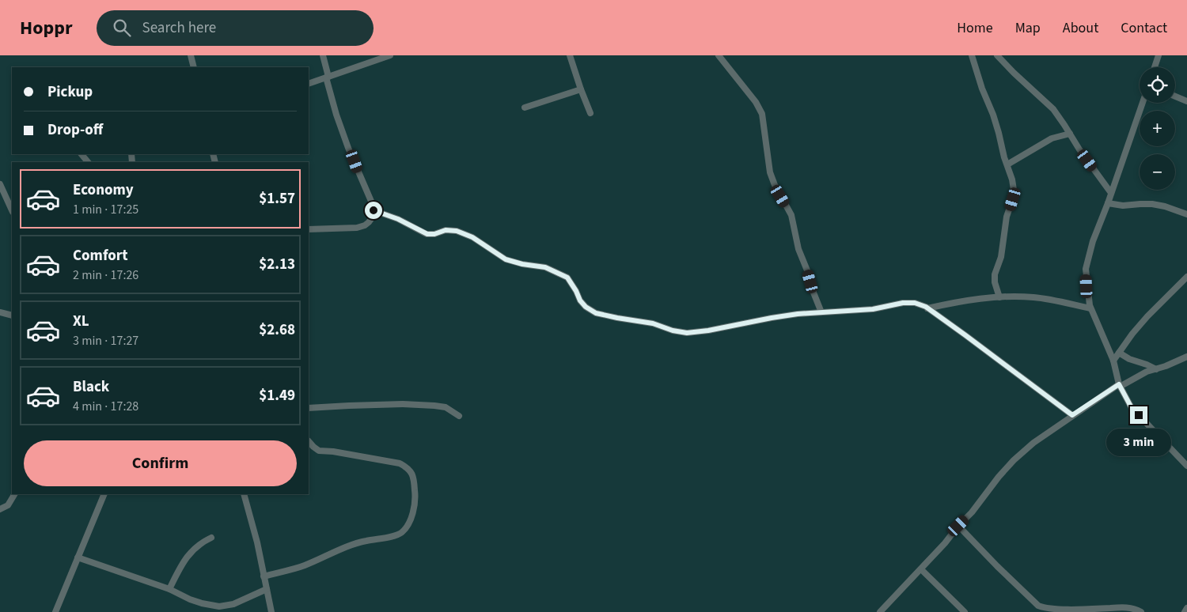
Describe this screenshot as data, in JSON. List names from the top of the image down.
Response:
{
  "page": {
    "header": "Hoppr",
    "search": "Search here",
    "nav": [
      "Home",
      "Map",
      "About",
      "Contact"
    ],
    "map_buttons": ["+", "−"],
    "banner": ["Pickup", "Drop-off"],
    "list": [
      {
        "name": "Economy",
        "note": "1 min · 17:25",
        "value": "$1.57"
      },
      {
        "name": "Comfort",
        "note": "2 min · 17:26",
        "value": "$2.13"
      },
      {
        "name": "XL",
        "note": "3 min · 17:27",
        "value": "$2.68"
      },
      {
        "name": "Black",
        "note": "4 min · 17:28",
        "value": "$1.49"
      }
    ],
    "bubble": "3 min",
    "buttons": "Confirm"
  }
}
